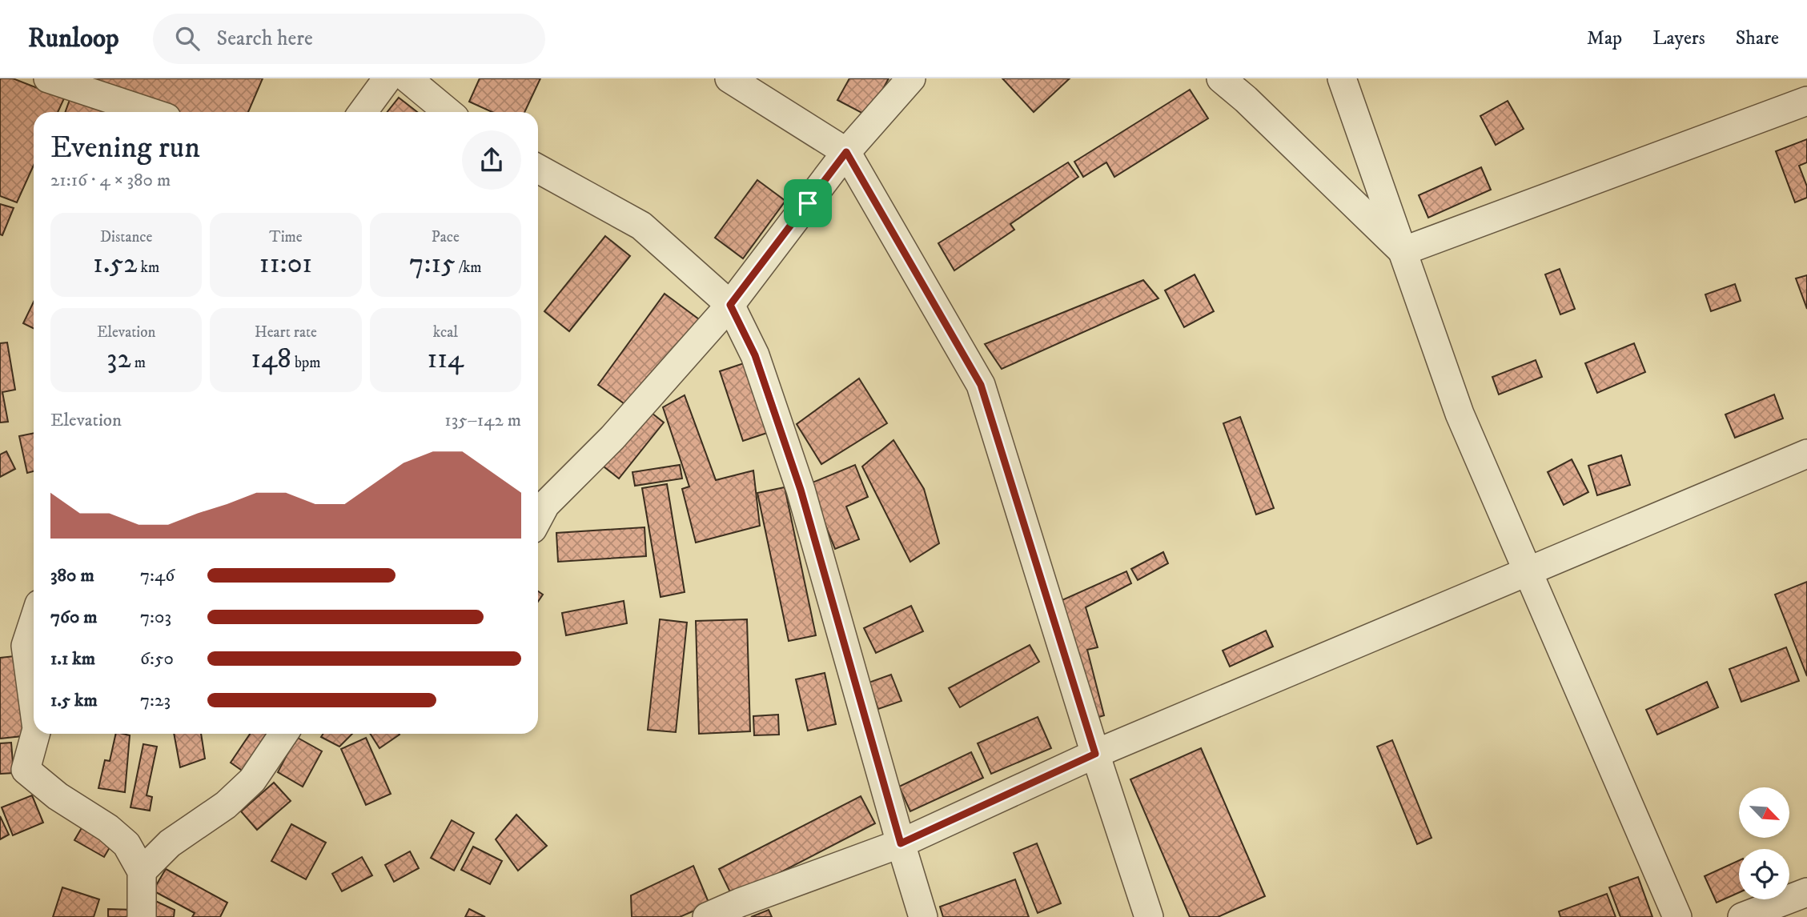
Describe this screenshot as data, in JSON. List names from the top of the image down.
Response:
{
  "north": "bottom right",
  "page": {
    "header": "Runloop",
    "search": "Search here",
    "nav": ["Map", "Layers", "Share"],
    "heading": ["Evening run", "21:16 · 4 × 380 m"],
    "stats": [
      ["Distance", "1.52 km"],
      ["Time", "11:01"],
      ["Pace", "7:15 /km"],
      ["Elevation", "32 m"],
      ["Heart rate", "148 bpm"],
      ["kcal", "114"]
    ],
    "chart": ["Elevation", "135–142 m"],
    "list": [
      {
        "name": "380 m",
        "note": "7:46"
      },
      {
        "name": "760 m",
        "note": "7:03"
      },
      {
        "name": "1.1 km",
        "note": "6:50"
      },
      {
        "name": "1.5 km",
        "note": "7:23"
      }
    ]
  }
}
